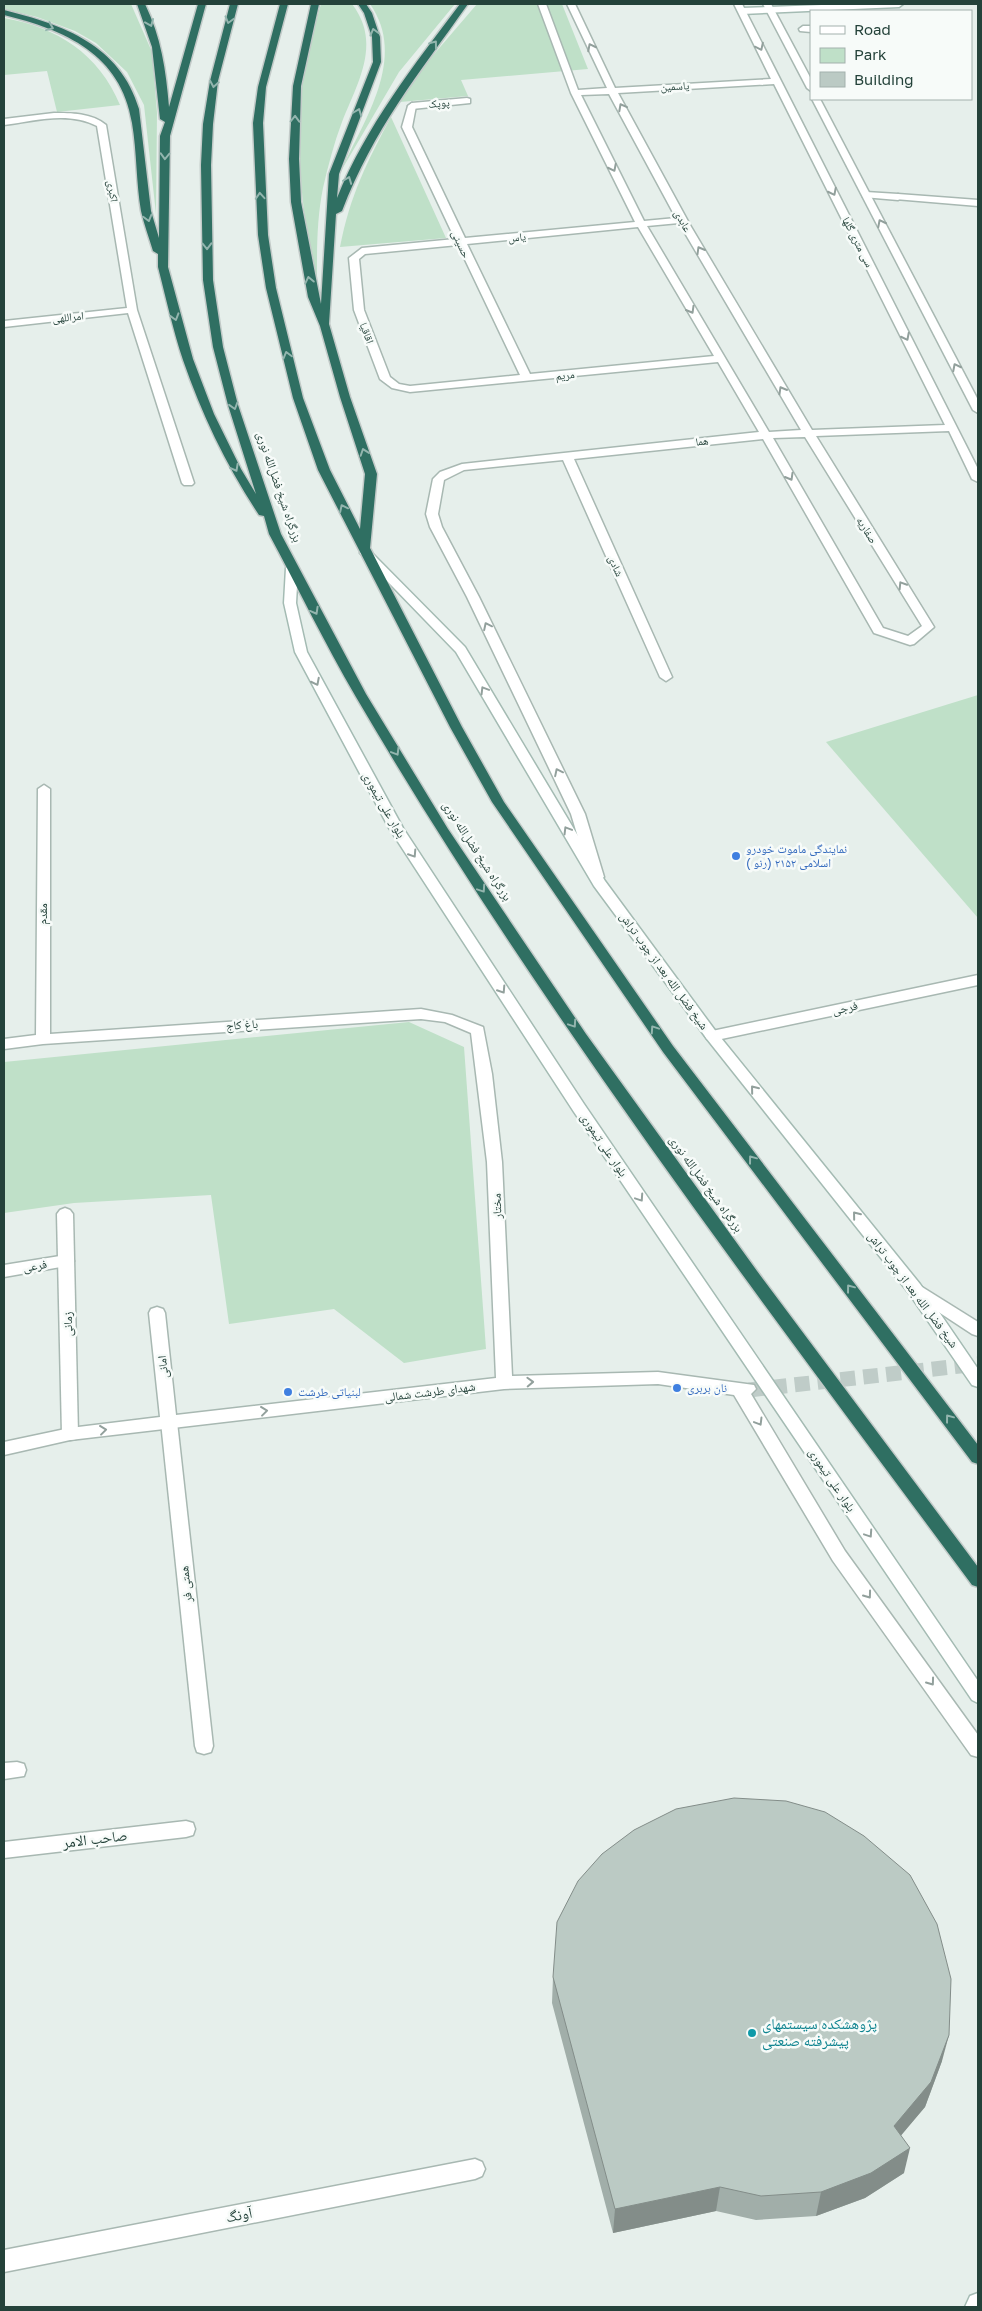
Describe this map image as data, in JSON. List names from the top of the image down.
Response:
{
  "streets": {
    "highway": ["بزرگراه شیخ فضل‌الله نوری"],
    "street": [
      "یاسمین",
      "پوپک",
      "اکبری",
      "عابدی",
      "یاس",
      "سی متری گلها",
      "حسینی",
      "امراللهی",
      "اقاقیا",
      "مریم",
      "هما",
      "صفاریه",
      "شادی",
      "بلوار علی تیموری",
      "مقدم",
      "شیخ فضل الله بعد از چوب تراش",
      "فرجی",
      "باغ کاج",
      "مختار",
      "فرعی",
      "زمانی",
      "امانی",
      "شهدای طرشت شمالی",
      "همتی فر",
      "صاحب الامر",
      "آونگ"
    ]
  },
  "crossings": [
    ["یاسمین", "عابدی"],
    ["یاسمین", "سی متری گلها"],
    ["پوپک", "حسینی"],
    ["اکبری", "امراللهی"],
    ["عابدی", "یاس"],
    ["عابدی", "هما"],
    ["عابدی", "صفاریه"],
    ["یاس", "حسینی"],
    ["یاس", "اقاقیا"],
    ["سی متری گلها", "هما"],
    ["حسینی", "مریم"],
    ["اقاقیا", "مریم"],
    ["هما", "صفاریه"],
    ["هما", "شادی"],
    ["هما", "شیخ فضل الله بعد از چوب تراش"],
    ["بزرگراه شیخ فضل‌الله نوری", "بلوار علی تیموری"],
    ["مقدم", "باغ کاج"],
    ["شیخ فضل الله بعد از چوب تراش", "فرجی"],
    ["باغ کاج", "مختار"],
    ["مختار", "شهدای طرشت شمالی"],
    ["فرعی", "زمانی"],
    ["زمانی", "شهدای طرشت شمالی"],
    ["امانی", "شهدای طرشت شمالی"],
    ["امانی", "همتی فر"],
    ["شهدای طرشت شمالی", "همتی فر"]
  ],
  "one_way": ["بلوار علی تیموری", "شیخ فضل الله بعد از چوب تراش", "شهدای طرشت شمالی"],
  "places": [
    "نمایندگی ماموت خودرو ( رنو) اسلامی ۲۱۵۲",
    "نان بربری",
    "لبنیاتی طرشت",
    "پژوهشکده سیستمهای پیشرفته صنعتی"
  ],
  "legend": ["Road", "Park", "Building"]
}
